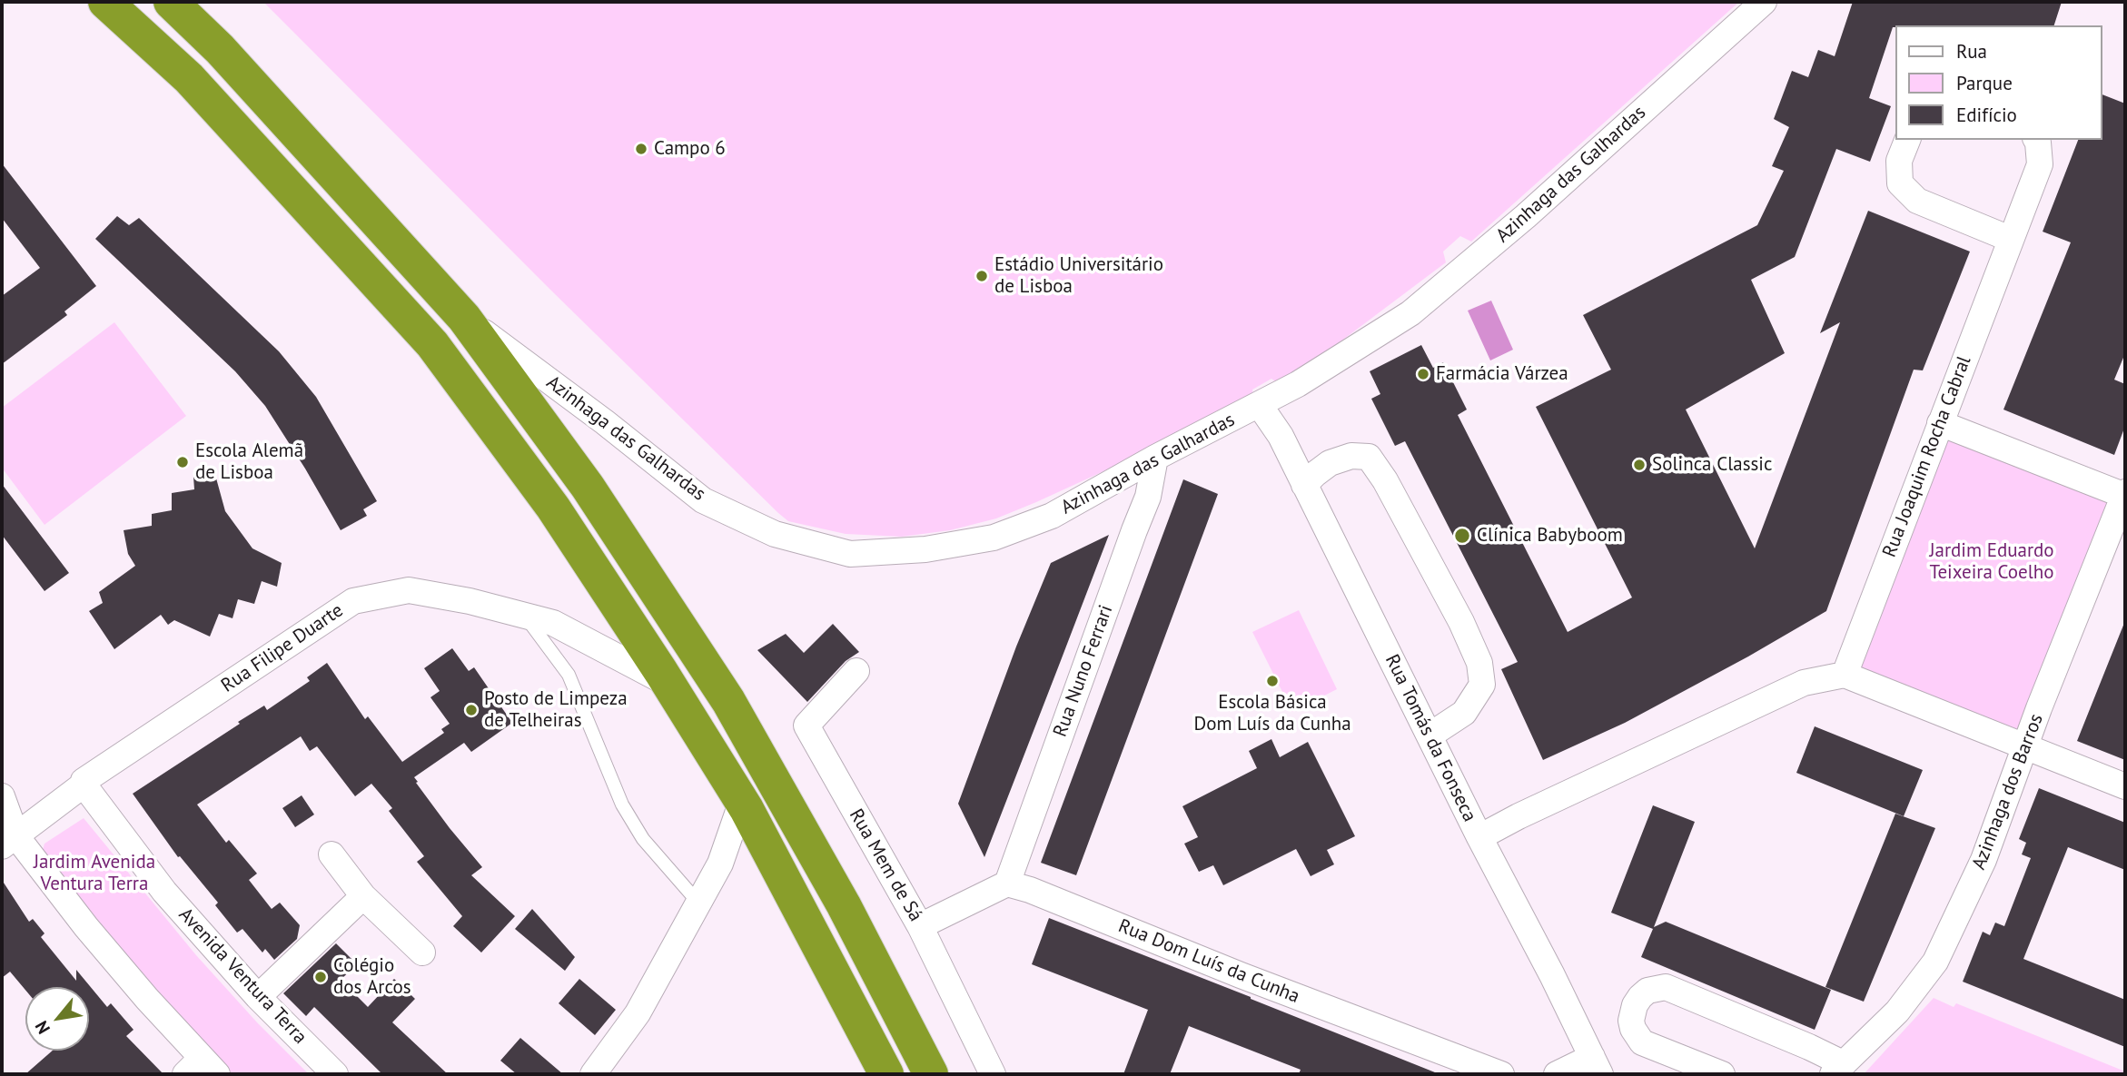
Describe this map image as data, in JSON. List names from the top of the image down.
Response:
{
  "streets": {
    "street": [
      "Azinhaga das Galhardas",
      "Rua Joaquim Rocha Cabral",
      "Rua Filipe Duarte",
      "Rua Nuno Ferrari",
      "Rua Tomás da Fonseca",
      "Azinhaga dos Barros",
      "Rua Mem de Sá",
      "Rua Dom Luís da Cunha",
      "Avenida Ventura Terra"
    ]
  },
  "crossings": [
    ["Azinhaga das Galhardas", "Rua Nuno Ferrari"],
    ["Azinhaga das Galhardas", "Rua Tomás da Fonseca"],
    ["Rua Filipe Duarte", "Avenida Ventura Terra"],
    ["Rua Nuno Ferrari", "Rua Dom Luís da Cunha"]
  ],
  "parks": ["Jardim Eduardo Teixeira Coelho", "Jardim Avenida Ventura Terra"],
  "places": [
    "Campo 6",
    "Estádio Universitário de Lisboa",
    "Farmácia Várzea",
    "Escola Alemã de Lisboa",
    "Solinca Classic",
    "Clínica Babyboom",
    "Escola Básica Dom Luís da Cunha",
    "Posto de Limpeza de Telheiras",
    "Colégio dos Arcos"
  ],
  "legend": ["Rua", "Parque", "Edifício"],
  "north": "bottom left"
}
